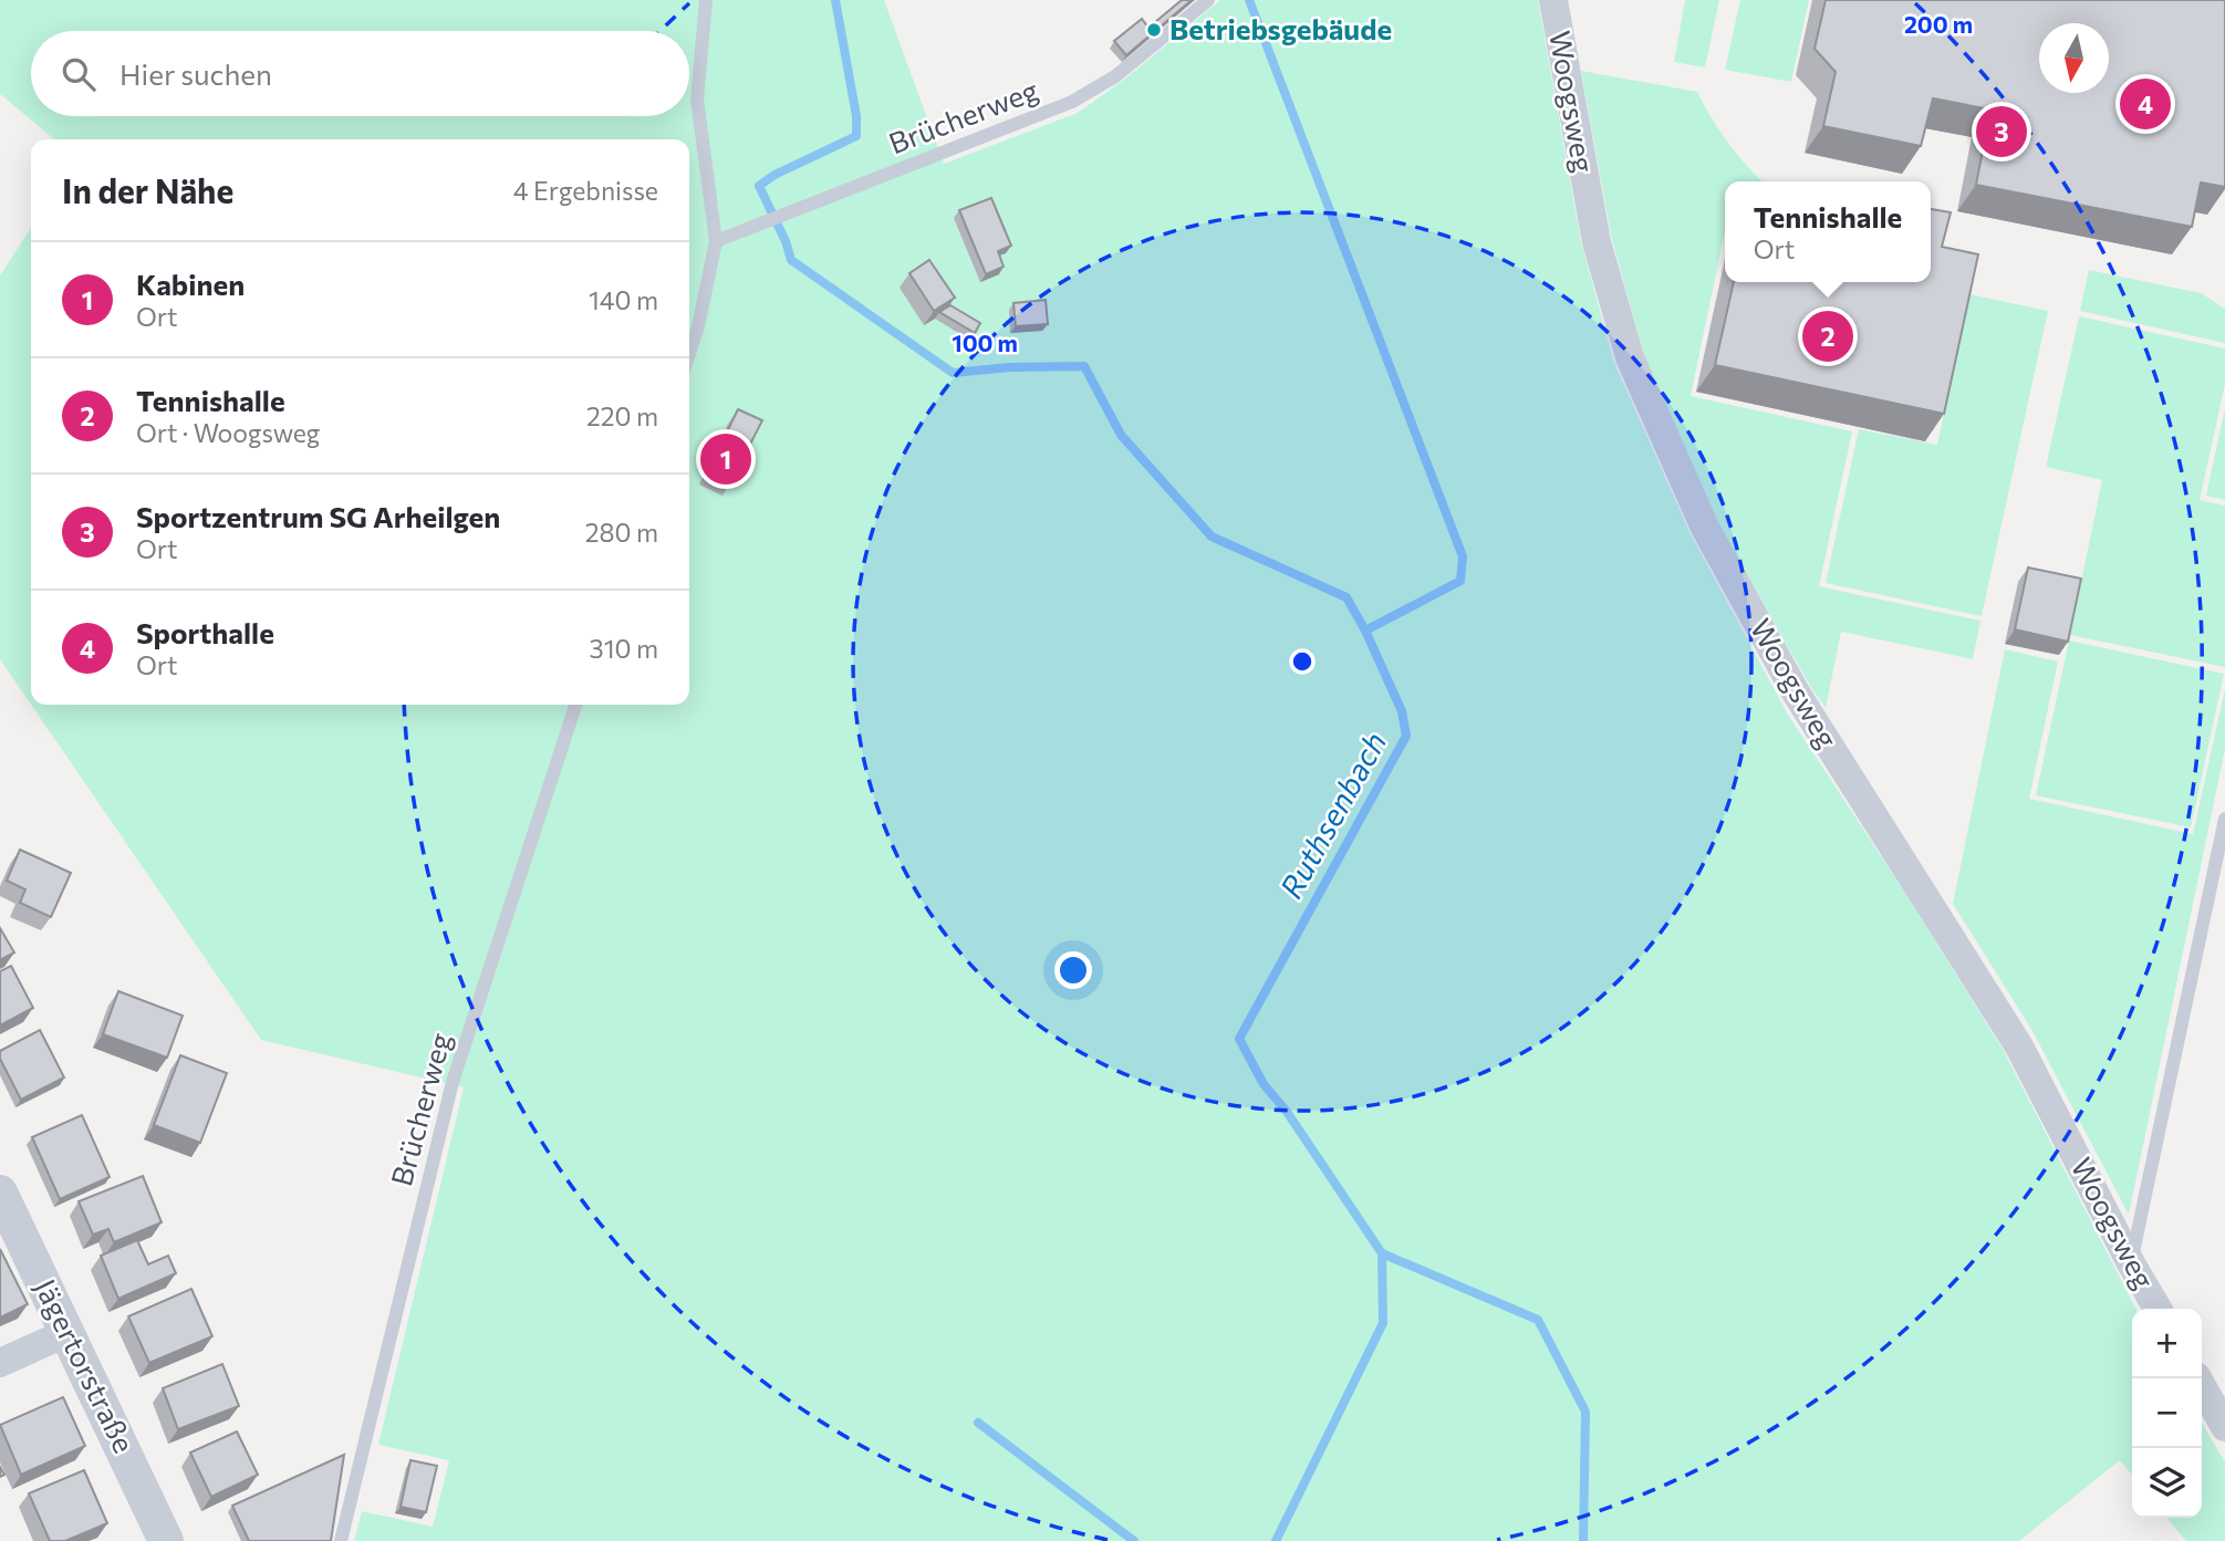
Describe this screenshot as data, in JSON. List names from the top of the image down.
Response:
{
  "streets": {
    "street": ["Woogsweg", "Jägertorstraße"],
    "lane": ["Brücherweg"]
  },
  "water": ["Ruthsenbach"],
  "places": ["Betriebsgebäude"],
  "north": "bottom",
  "page": {
    "search": "Hier suchen",
    "pins": [
      "4",
      "3",
      "2",
      "1"
    ],
    "heading": ["In der Nähe", "4 Ergebnisse"],
    "popup": ["Tennishalle", "Ort"],
    "list": [
      {
        "mark": "1",
        "name": "Kabinen",
        "note": "Ort",
        "value": "140 m"
      },
      {
        "mark": "2",
        "name": "Tennishalle",
        "note": "Ort · Woogsweg",
        "value": "220 m"
      },
      {
        "mark": "3",
        "name": "Sportzentrum SG Arheilgen",
        "note": "Ort",
        "value": "280 m"
      },
      {
        "mark": "4",
        "name": "Sporthalle",
        "note": "Ort",
        "value": "310 m"
      }
    ],
    "map_buttons": ["+", "−"]
  },
  "rings": ["200 m", "100 m"]
}
